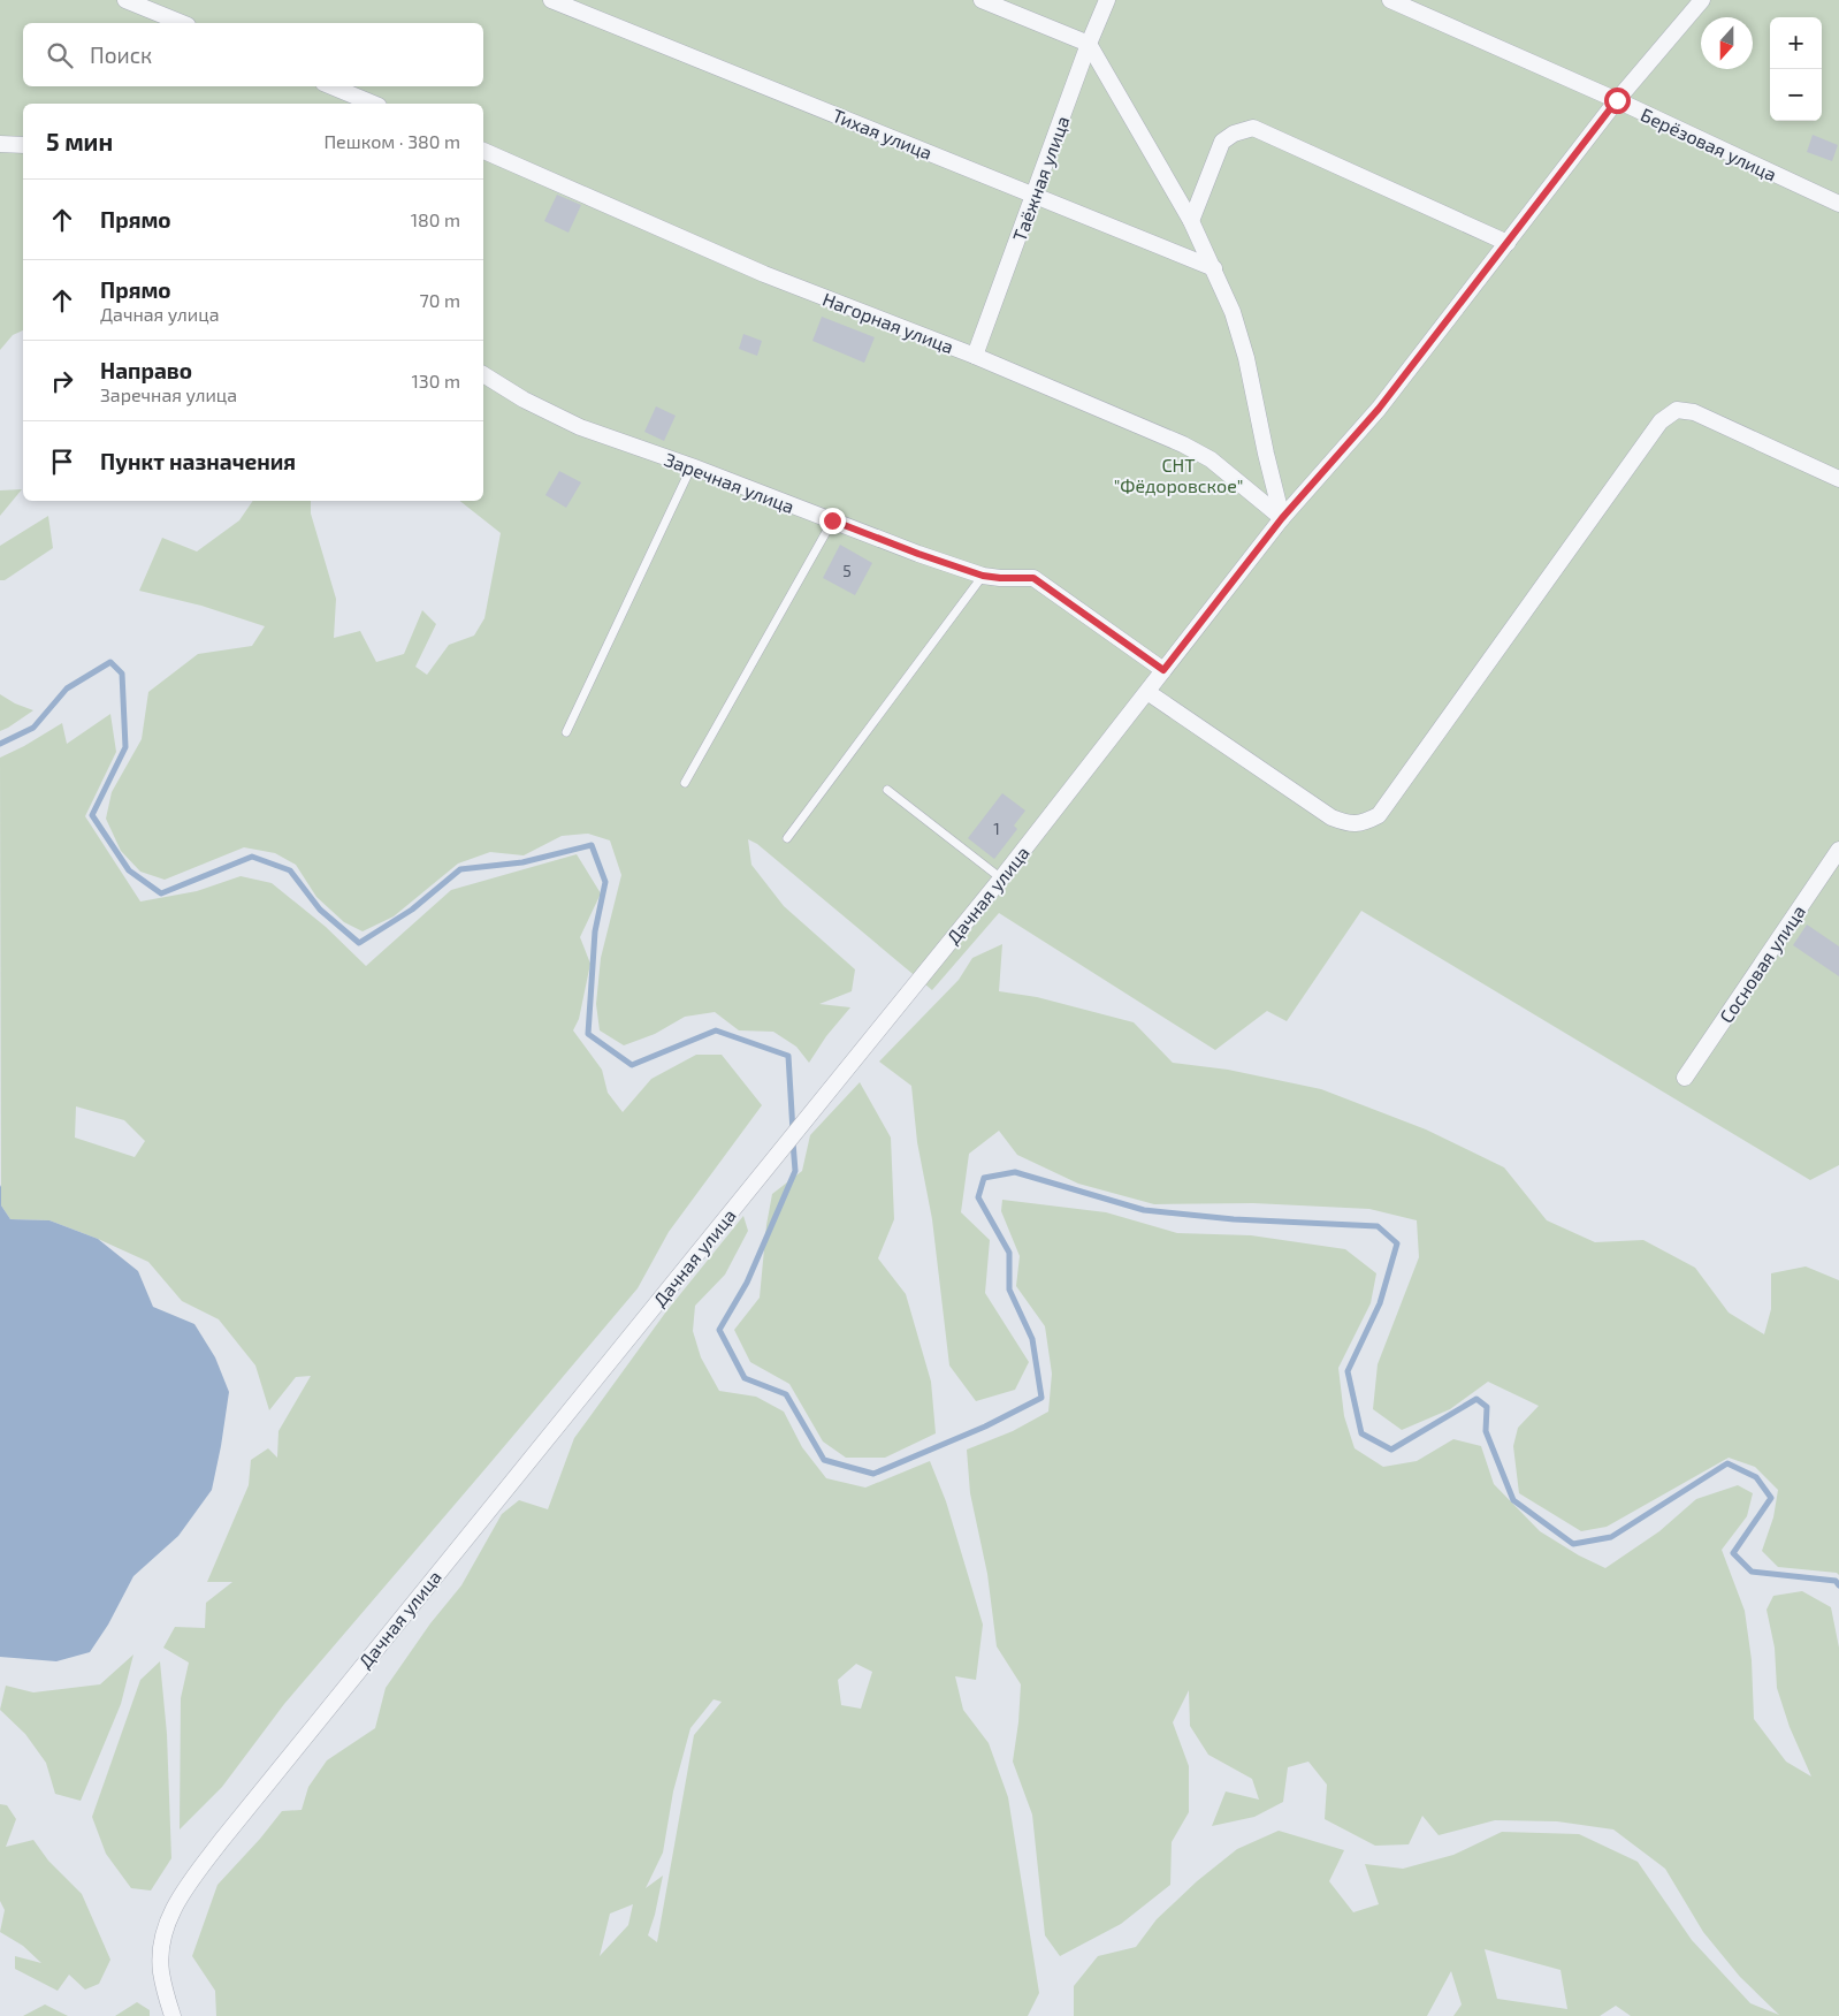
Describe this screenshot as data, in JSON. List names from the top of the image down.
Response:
{
  "streets": {
    "street": [
      "Тихая улица",
      "Берёзовая улица",
      "Таёжная улица",
      "Нагорная улица",
      "Заречная улица",
      "Дачная улица",
      "Сосновая улица"
    ]
  },
  "crossings": [
    ["Тихая улица", "Таёжная улица"],
    ["Берёзовая улица", "Дачная улица"],
    ["Таёжная улица", "Нагорная улица"],
    ["Нагорная улица", "Дачная улица"],
    ["Заречная улица", "Дачная улица"]
  ],
  "parks": ["СНТ \"Фёдоровское\""],
  "house_numbers": ["5", "1"],
  "north": "bottom",
  "page": {
    "map_buttons": ["+", "−"],
    "search": "Поиск",
    "heading": ["5 мин", "Пешком · 380 m"],
    "list": [
      ["Прямо", "180 m"],
      ["Прямо", "Дачная улица", "70 m"],
      ["Направо", "Заречная улица", "130 m"],
      "Пункт назначения"
    ]
  }
}
